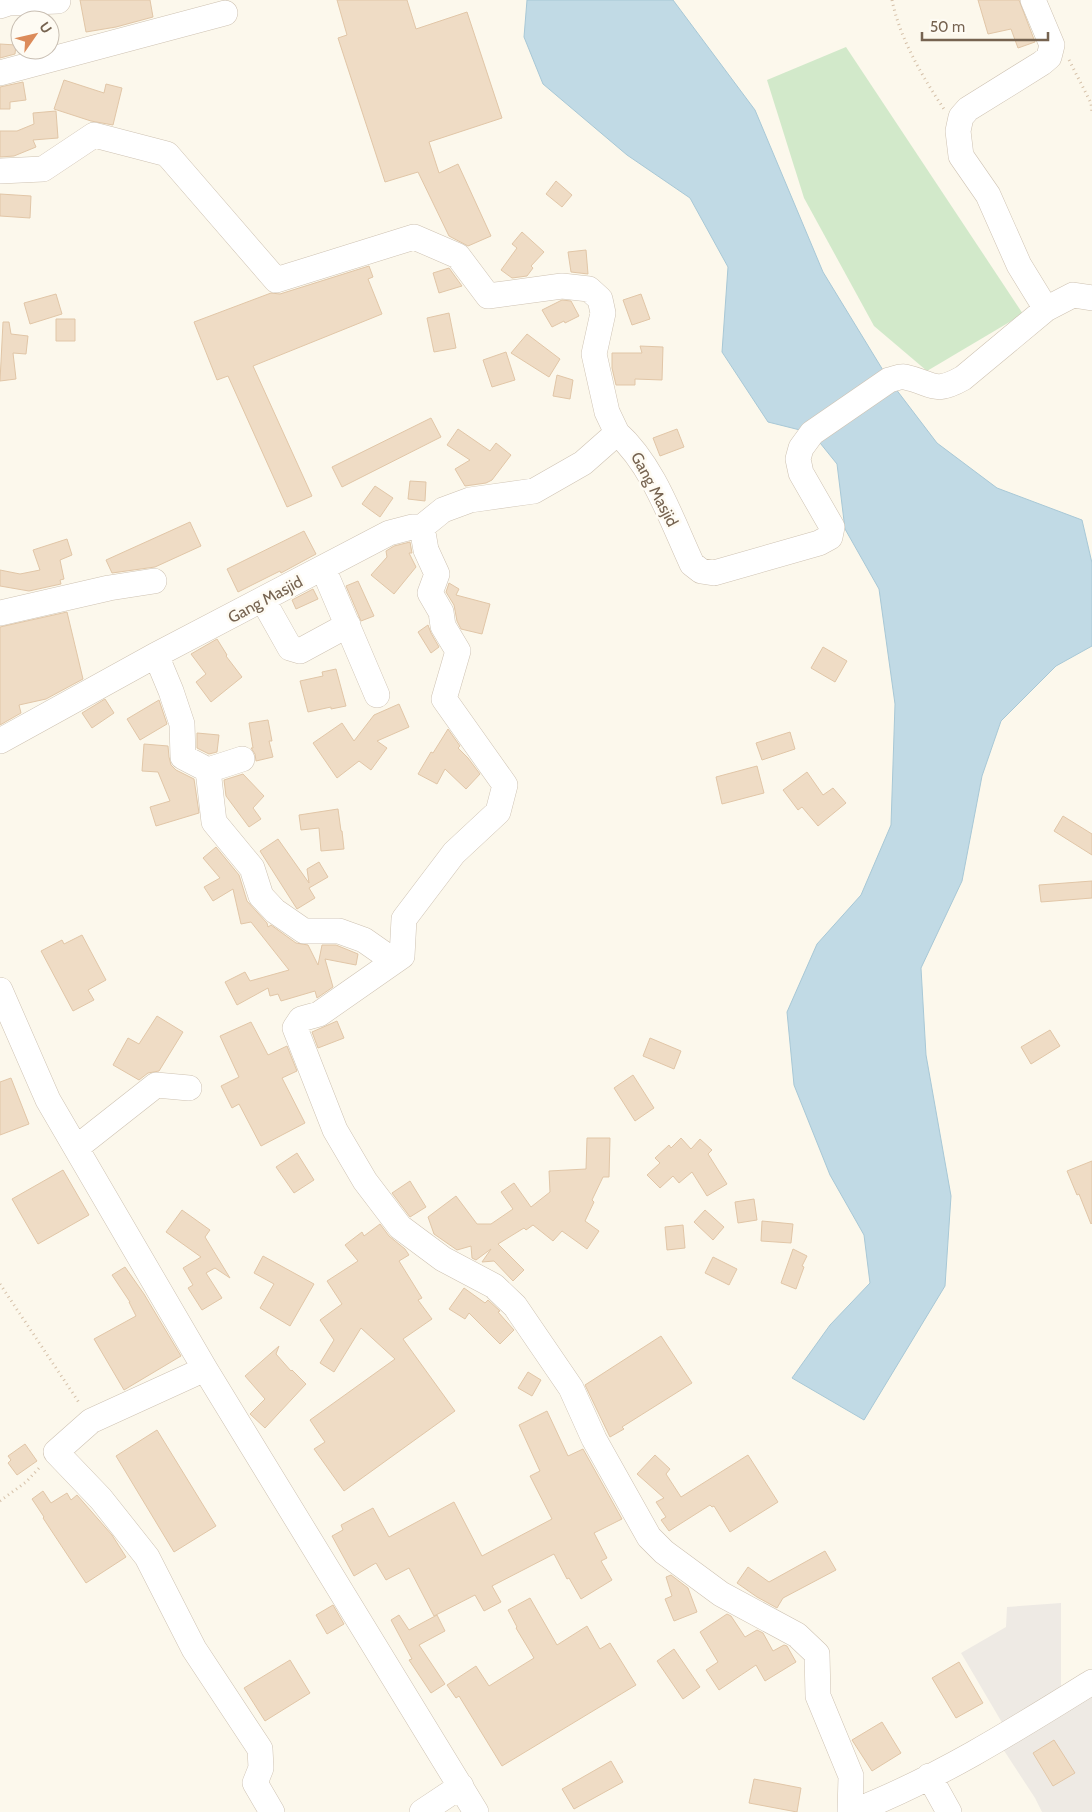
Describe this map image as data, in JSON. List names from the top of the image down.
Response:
{
  "streets": {
    "street": ["Gang Masjid"]
  },
  "scale_bar": "50 m",
  "north": "top right"
}
